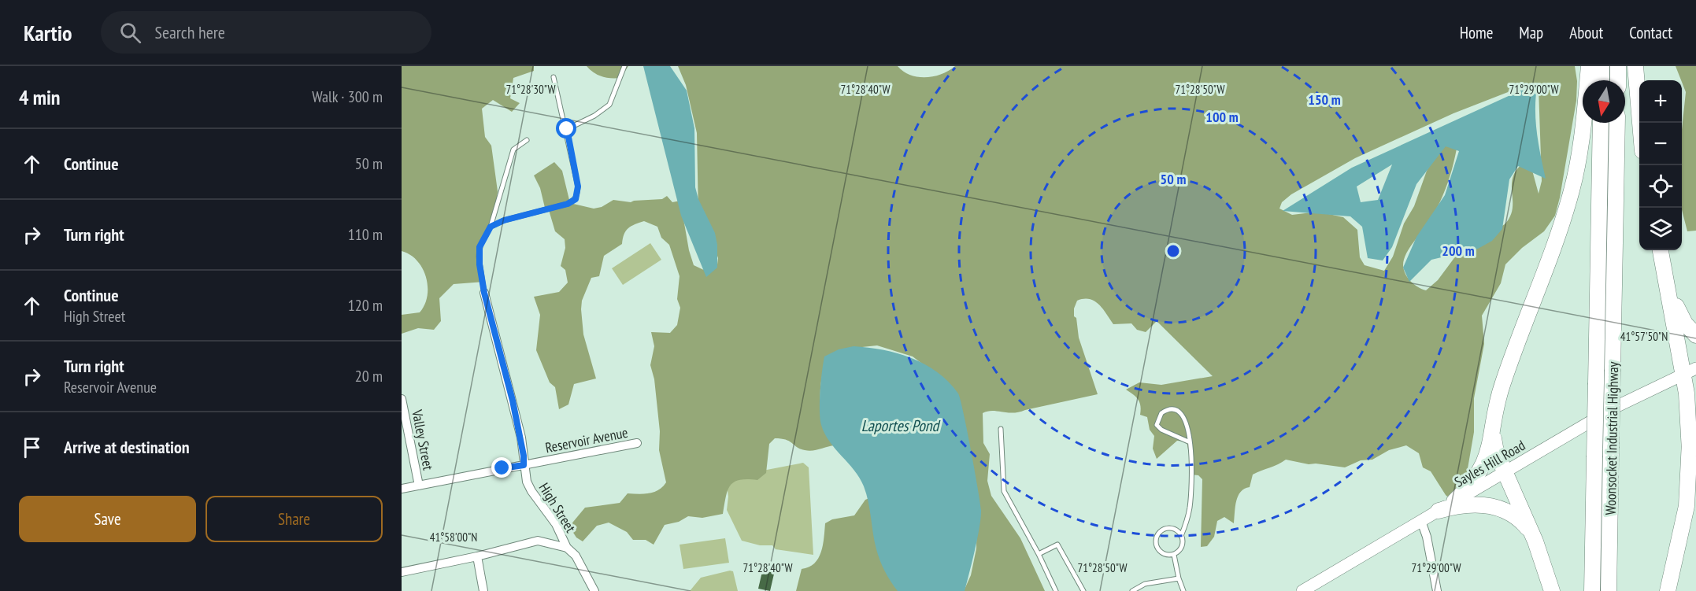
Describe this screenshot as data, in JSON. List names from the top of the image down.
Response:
{
  "streets": {
    "highway": ["Woonsocket Industrial Highway"],
    "main road": ["Sayles Hill Road"],
    "street": ["Valley Street", "Reservoir Avenue", "High Street"]
  },
  "crossings": [
    ["Valley Street", "Reservoir Avenue"],
    ["Reservoir Avenue", "High Street"]
  ],
  "water": ["Laportes Pond"],
  "north": "bottom",
  "page": {
    "header": "Kartio",
    "search": "Search here",
    "nav": [
      "Home",
      "Map",
      "About",
      "Contact"
    ],
    "heading": ["4 min", "Walk · 300 m"],
    "map_buttons": ["+", "−"],
    "list": [
      ["Continue", "50 m"],
      ["Turn right", "110 m"],
      ["Continue", "High Street", "120 m"],
      ["Turn right", "Reservoir Avenue", "20 m"],
      "Arrive at destination"
    ],
    "buttons": ["Save", "Share"]
  },
  "coordinates": [
    "71°28'30\"W",
    "71°28'40\"W",
    "71°28'50\"W",
    "71°29'00\"W",
    "41°57'50\"N",
    "41°58'00\"N"
  ],
  "rings": [
    "150 m",
    "100 m",
    "50 m",
    "200 m"
  ]
}
